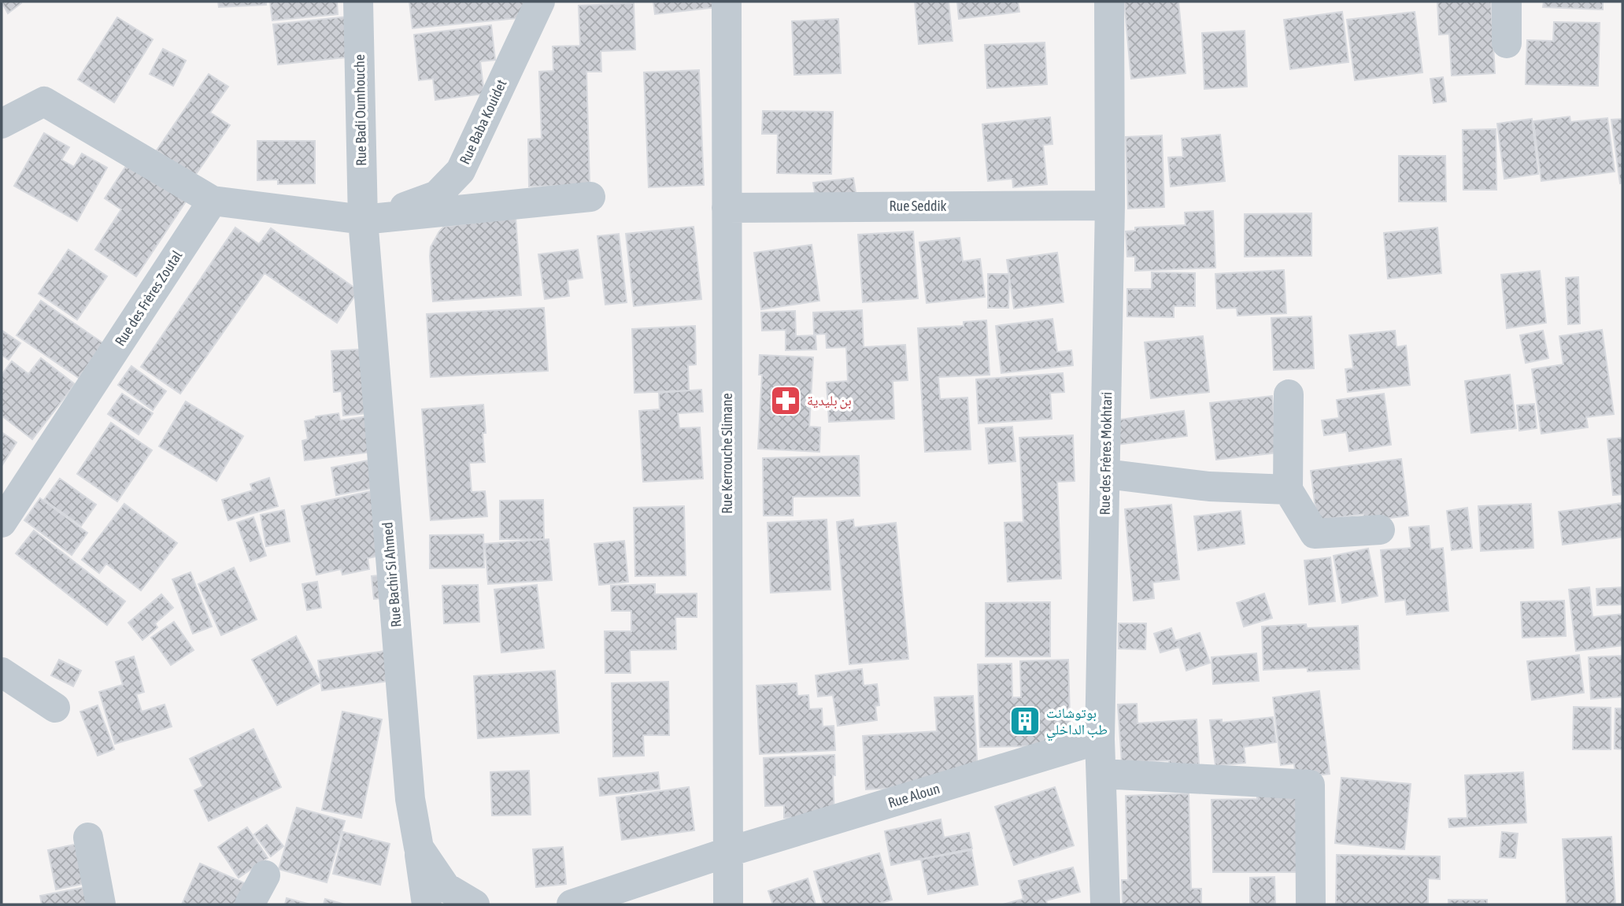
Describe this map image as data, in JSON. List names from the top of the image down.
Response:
{
  "streets": {
    "street": [
      "Rue Badi Oumhouche",
      "Rue Baba Kouidet",
      "Rue Seddik",
      "Rue des Frères Zoutal",
      "Rue Kerrouche Slimane",
      "Rue des Frères Mokhtari",
      "Rue Bachir Si Ahmed",
      "Rue Aloun"
    ]
  },
  "crossings": [
    ["Rue Badi Oumhouche", "Rue Baba Kouidet"],
    ["Rue Badi Oumhouche", "Rue Bachir Si Ahmed"],
    ["Rue Baba Kouidet", "Rue Bachir Si Ahmed"],
    ["Rue Seddik", "Rue Kerrouche Slimane"],
    ["Rue Seddik", "Rue des Frères Mokhtari"],
    ["Rue Kerrouche Slimane", "Rue Aloun"],
    ["Rue des Frères Mokhtari", "Rue Aloun"]
  ],
  "places": {
    "pharmacy": ["بن بليدية"],
    "building": ["بوتوشانت طب الداخلي"]
  }
}
